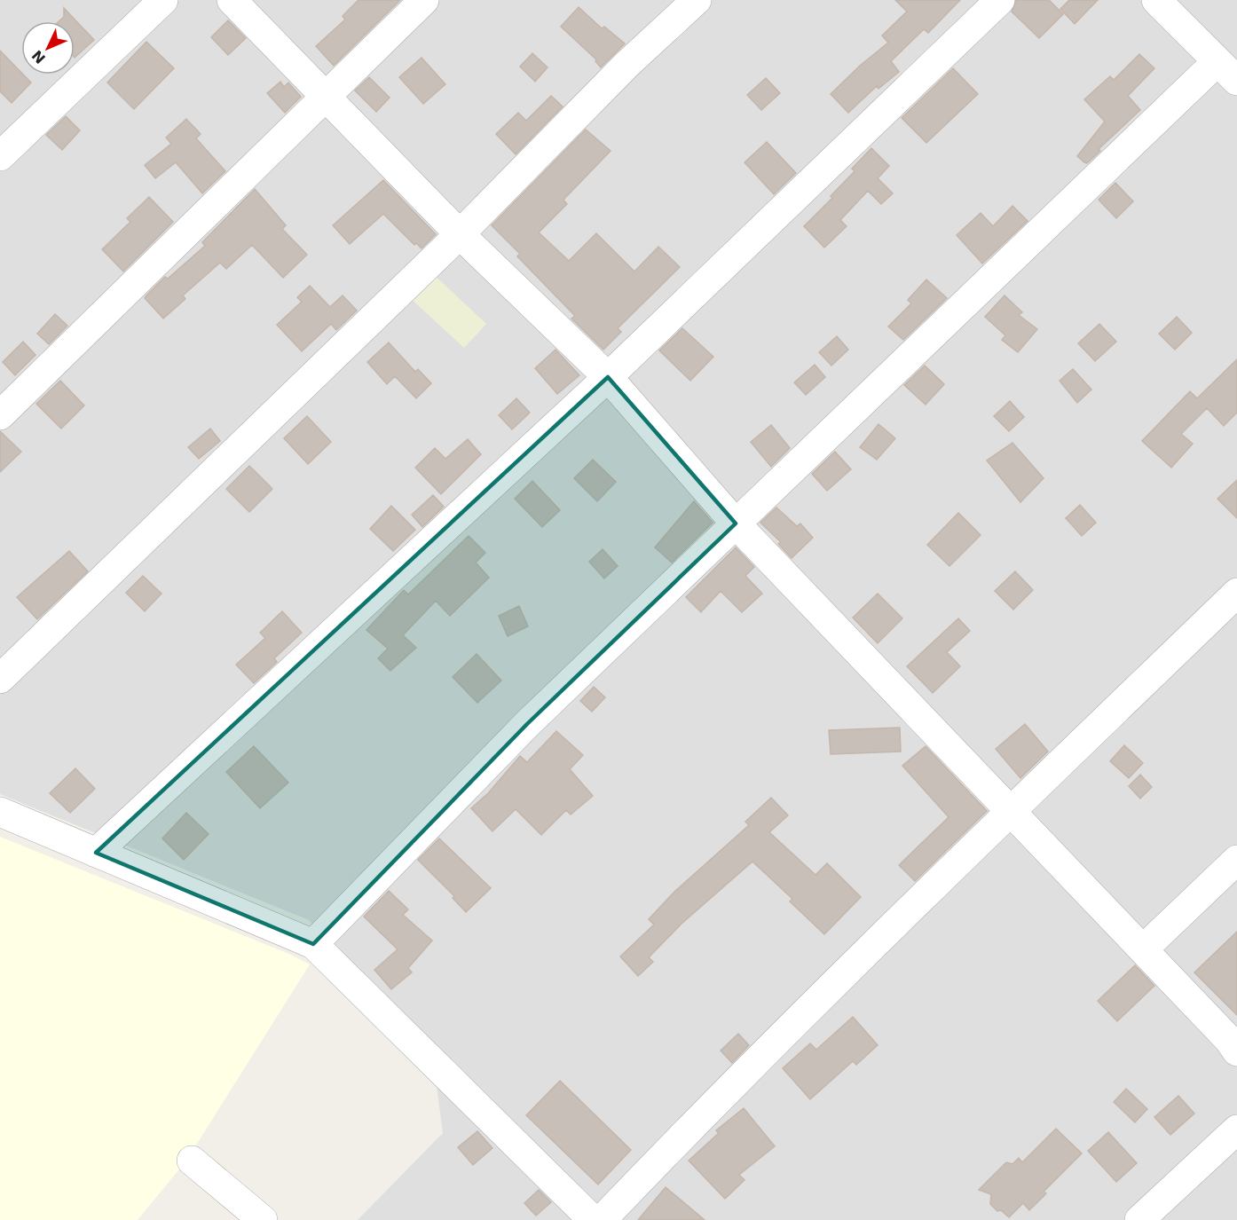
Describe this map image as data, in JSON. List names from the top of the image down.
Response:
{
  "north": "bottom left"
}
